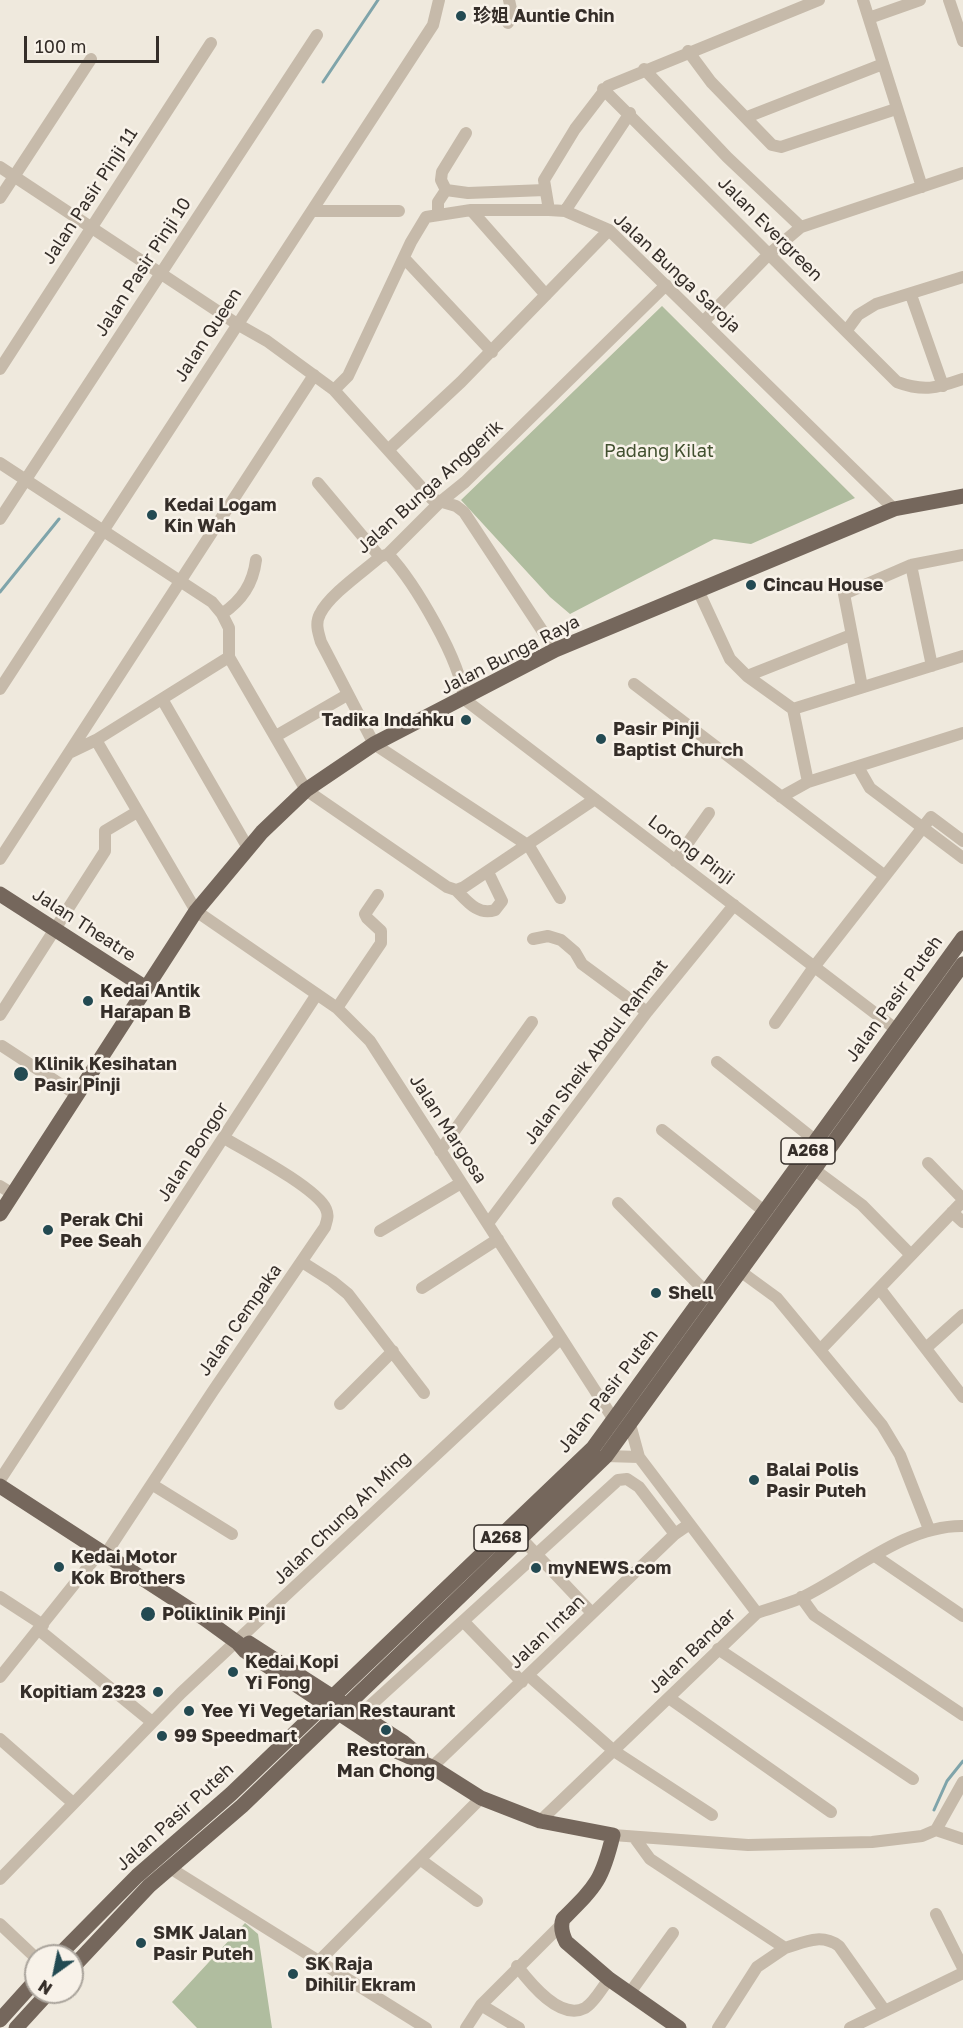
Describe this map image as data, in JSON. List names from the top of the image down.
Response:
{
  "streets": {
    "main road": [
      "Jalan Bunga Raya",
      "Jalan Theatre",
      "Jalan Pasir Puteh",
      "A268"
    ],
    "street": [
      "Jalan Pasir Pinji 11",
      "Jalan Evergreen",
      "Jalan Pasir Pinji 10",
      "Jalan Bunga Saroja",
      "Jalan Queen",
      "Jalan Bunga Anggerik",
      "Lorong Pinji",
      "Jalan Sheik Abdul Rahmat",
      "Jalan Margosa",
      "Jalan Bongor",
      "Jalan Cempaka",
      "Jalan Chung Ah Ming",
      "Jalan Intan",
      "Jalan Bandar"
    ]
  },
  "crossings": [
    ["Jalan Bunga Saroja", "Jalan Bunga Anggerik"],
    ["Jalan Bunga Saroja", "Jalan Bunga Raya"],
    ["Jalan Bunga Anggerik", "Jalan Bunga Raya"],
    ["Jalan Bunga Raya", "Lorong Pinji"],
    ["Jalan Bunga Raya", "Jalan Theatre"],
    ["Jalan Bunga Raya", "Jalan Margosa"],
    ["Lorong Pinji", "Jalan Pasir Puteh"],
    ["Lorong Pinji", "Jalan Sheik Abdul Rahmat"],
    ["Jalan Pasir Puteh", "Jalan Margosa"],
    ["Jalan Sheik Abdul Rahmat", "Jalan Margosa"],
    ["Jalan Margosa", "Jalan Bongor"],
    ["Jalan Margosa", "Jalan Chung Ah Ming"],
    ["Jalan Bongor", "Jalan Cempaka"]
  ],
  "parks": ["Padang Kilat"],
  "places": [
    "珍姐 Auntie Chin",
    "Kedai Logam Kin Wah",
    "Cincau House",
    "Tadika Indahku",
    "Pasir Pinji Baptist Church",
    "Kedai Antik Harapan B",
    "Klinik Kesihatan Pasir Pinji",
    "Perak Chi Pee Seah",
    "Shell",
    "Balai Polis Pasir Puteh",
    "Kedai Motor Kok Brothers",
    "myNEWS.com",
    "Poliklinik Pinji",
    "Kedai Kopi Yi Fong",
    "Kopitiam 2323",
    "Yee Yi Vegetarian Restaurant",
    "Restoran Man Chong",
    "99 Speedmart",
    "SMK Jalan Pasir Puteh",
    "SK Raja Dihilir Ekram"
  ],
  "scale_bar": "100 m",
  "north": "bottom left"
}
